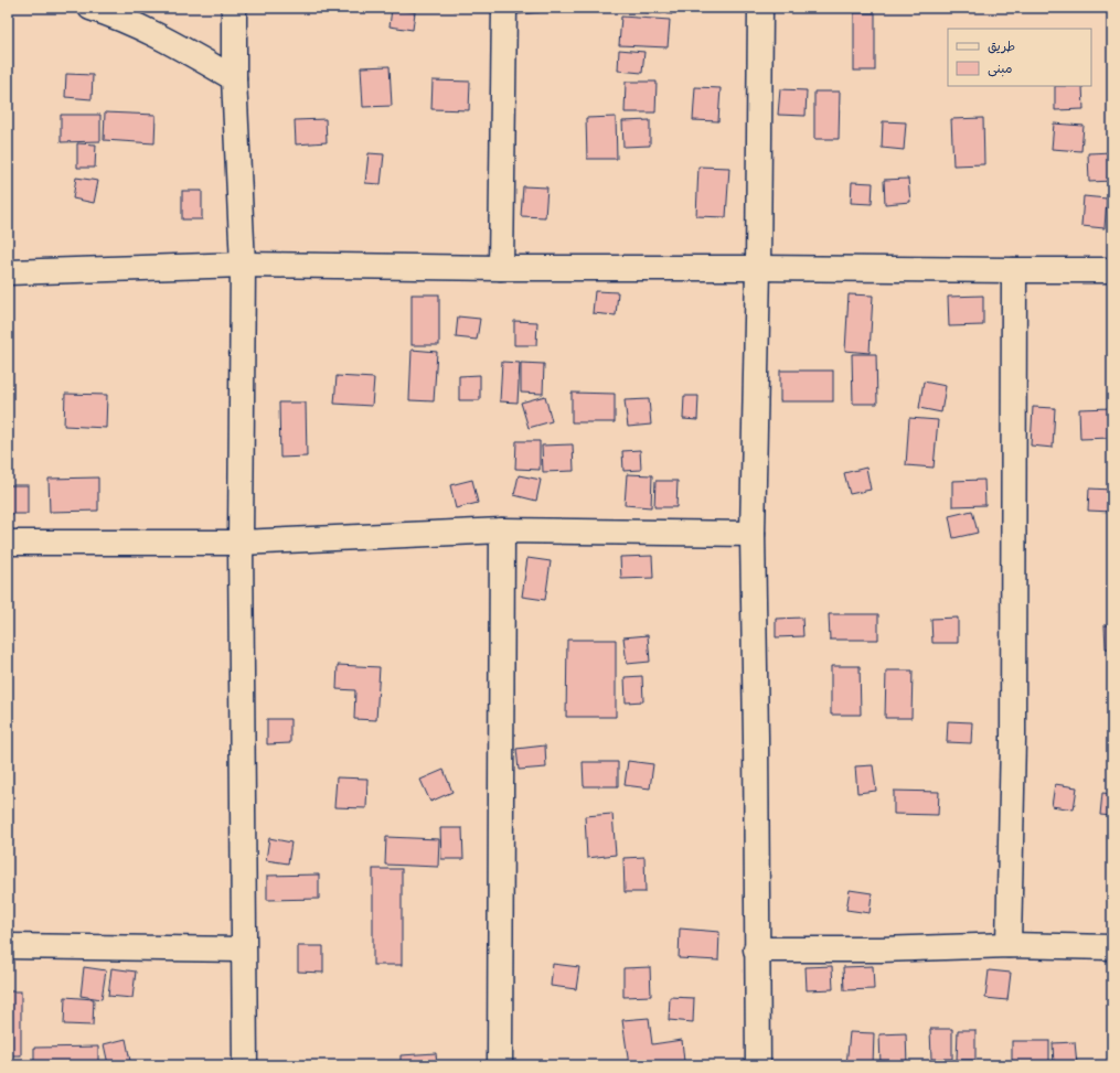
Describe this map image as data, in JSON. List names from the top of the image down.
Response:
{
  "legend": ["طريق", "مبنى"]
}
